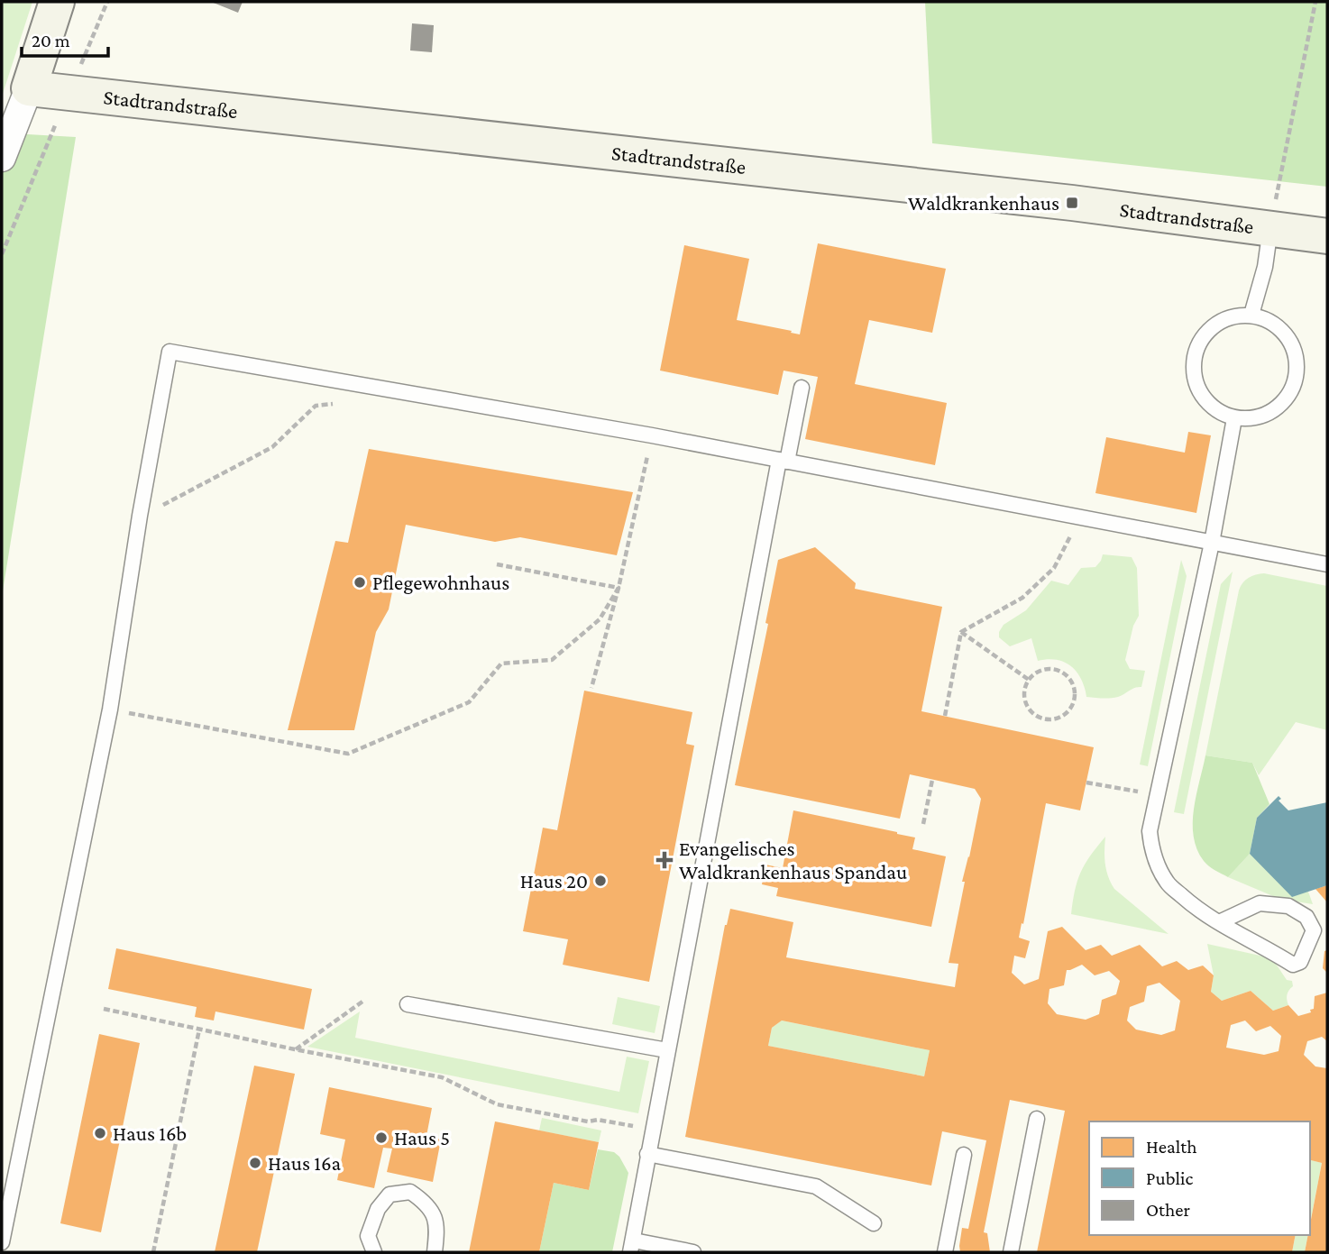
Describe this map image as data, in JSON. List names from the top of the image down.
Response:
{
  "streets": {
    "street": ["Stadtrandstraße"]
  },
  "places": {
    "transit": ["Waldkrankenhaus"],
    "other": [
      "Pflegewohnhaus",
      "Haus 20",
      "Haus 16b",
      "Haus 5",
      "Haus 16a"
    ],
    "health": ["Evangelisches Waldkrankenhaus Spandau"]
  },
  "legend": ["Health", "Public", "Other"],
  "scale_bar": "20 m"
}
